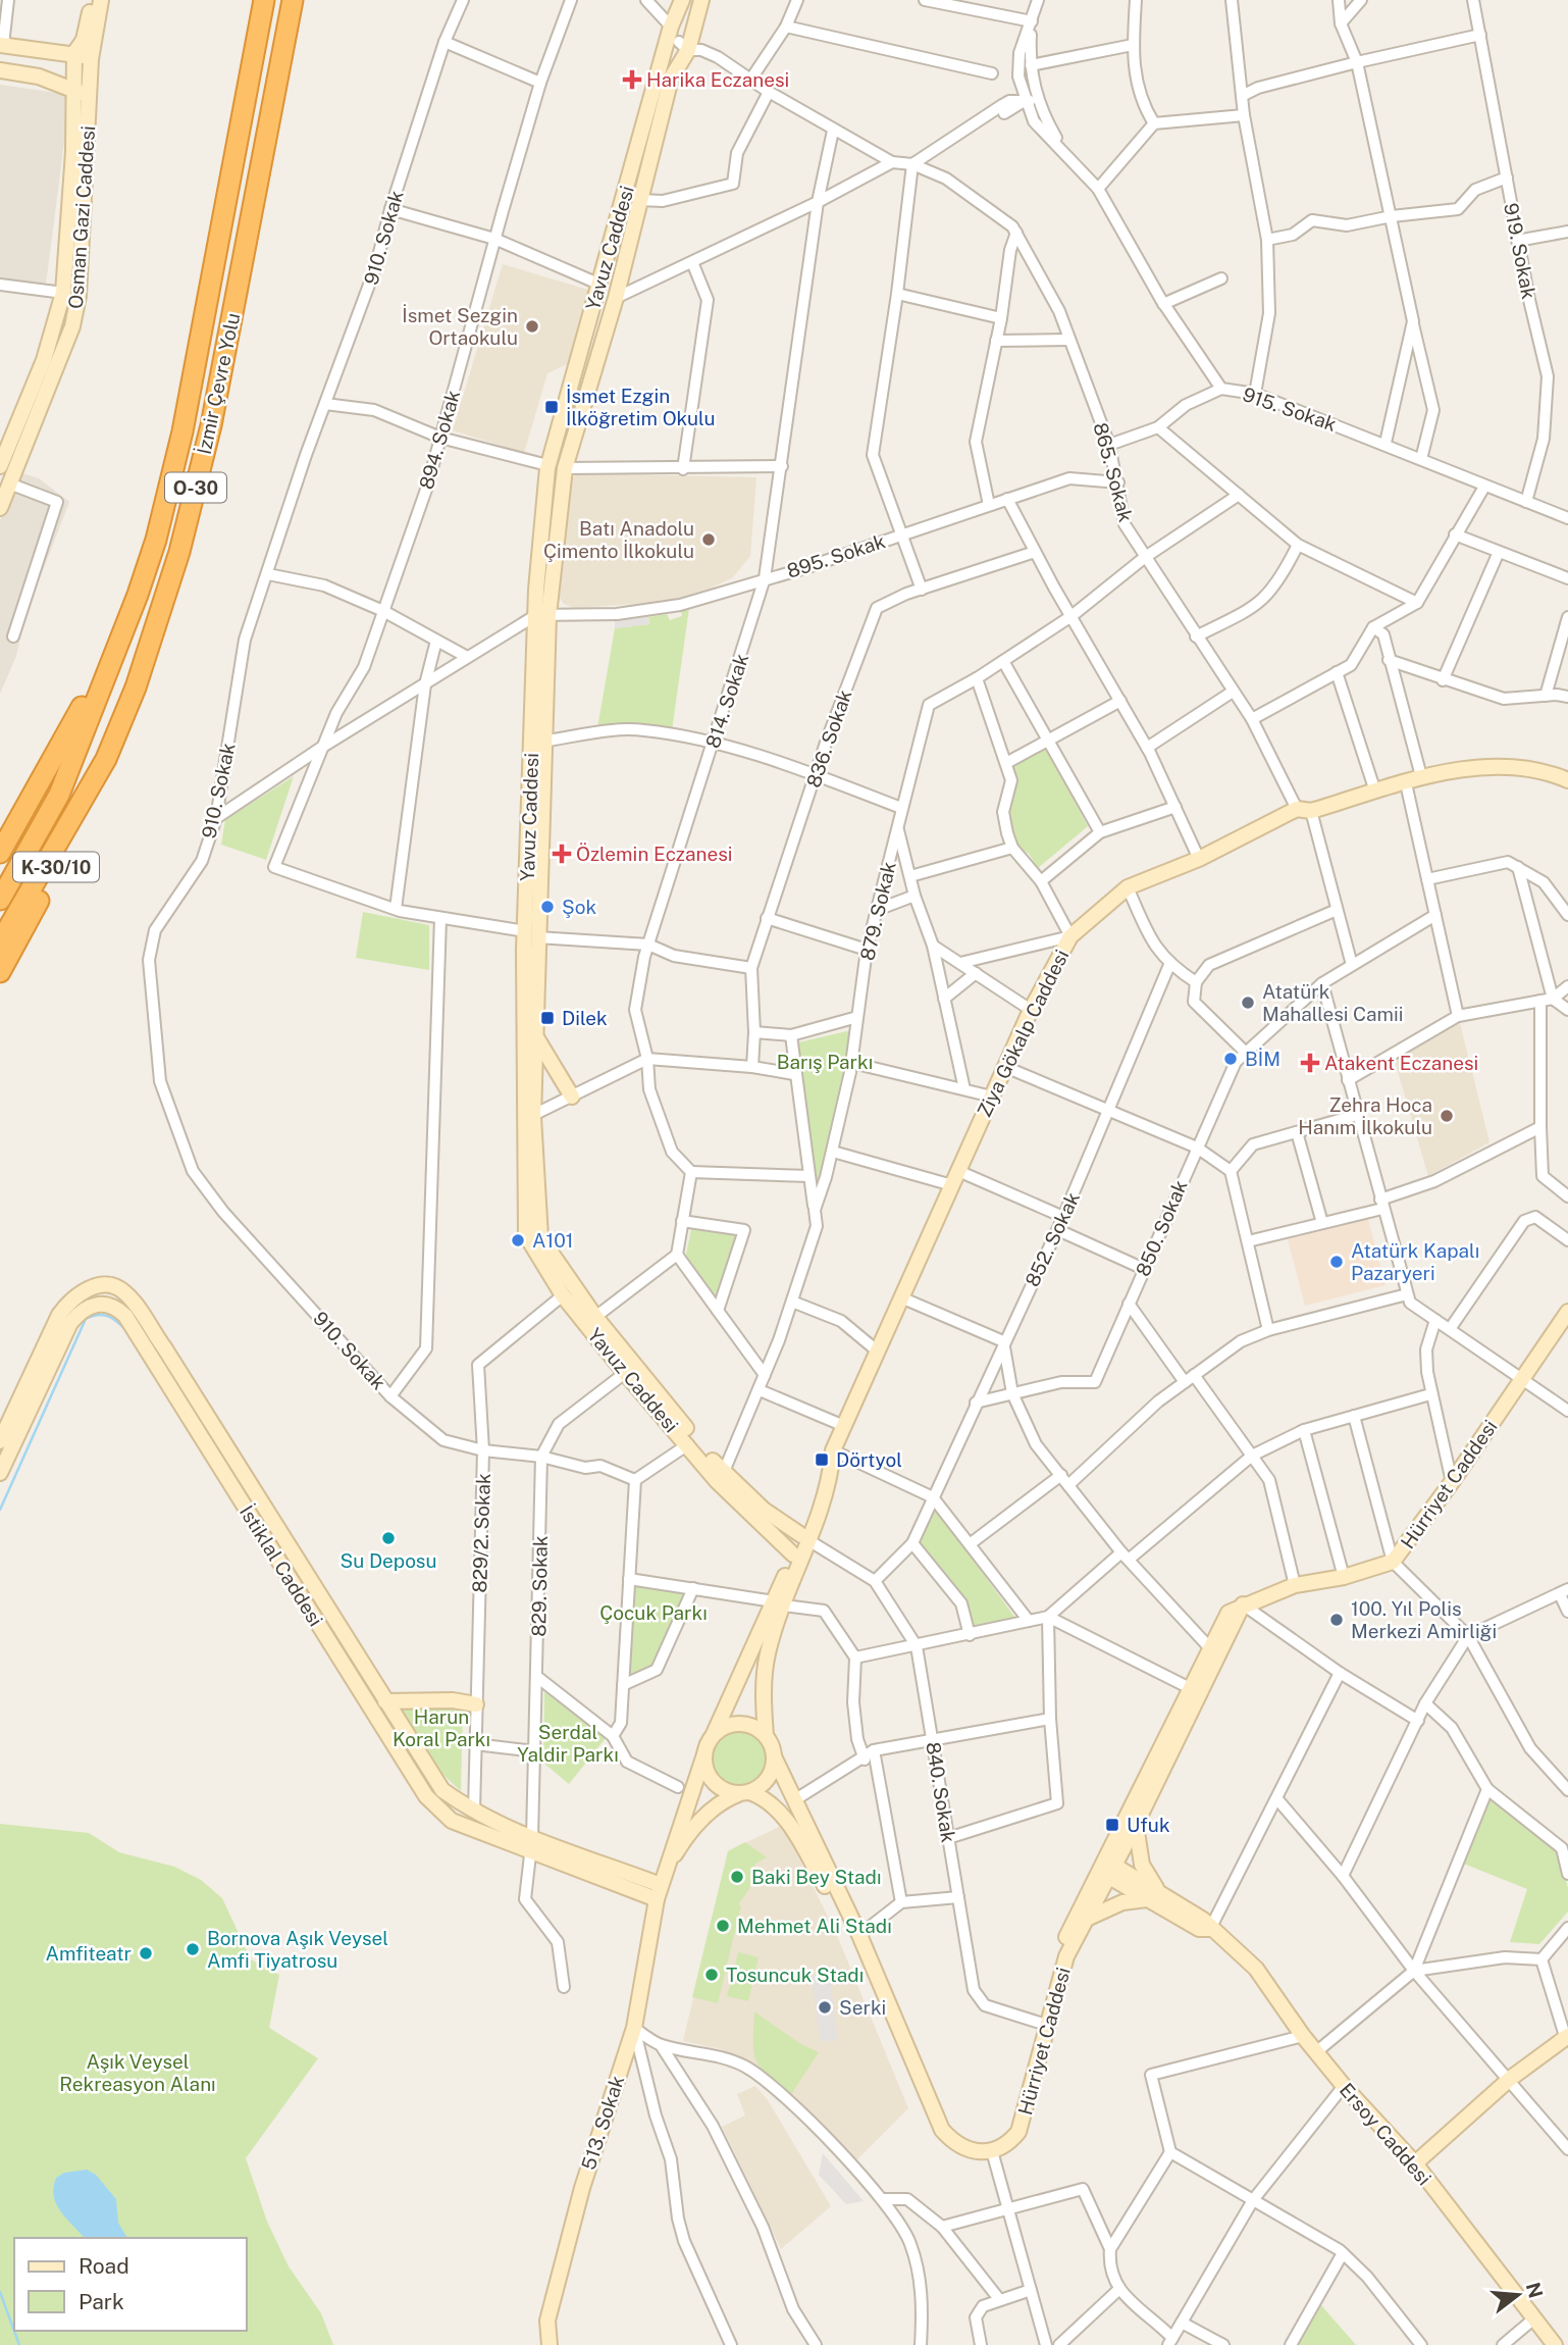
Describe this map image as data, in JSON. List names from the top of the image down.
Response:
{
  "streets": {
    "highway": ["İzmir Çevre Yolu", "O-30", "K-30/10"],
    "main road": [
      "Osman Gazi Caddesi",
      "Yavuz Caddesi",
      "Ziya Gökalp Caddesi",
      "Hürriyet Caddesi",
      "İstiklal Caddesi",
      "513. Sokak",
      "Ersoy Caddesi"
    ],
    "street": [
      "910. Sokak",
      "919. Sokak",
      "915. Sokak",
      "894. Sokak",
      "865. Sokak",
      "895. Sokak",
      "814. Sokak",
      "836. Sokak",
      "879. Sokak",
      "850. Sokak",
      "852. Sokak",
      "829/2. Sokak",
      "829. Sokak",
      "840. Sokak"
    ]
  },
  "crossings": [
    ["910. Sokak", "829/2. Sokak"],
    ["910. Sokak", "829. Sokak"],
    ["Yavuz Caddesi", "895. Sokak"],
    ["Yavuz Caddesi", "879. Sokak"],
    ["Yavuz Caddesi", "Ziya Gökalp Caddesi"],
    ["Yavuz Caddesi", "829/2. Sokak"],
    ["Yavuz Caddesi", "829. Sokak"],
    ["Yavuz Caddesi", "840. Sokak"],
    ["919. Sokak", "915. Sokak"],
    ["İzmir Çevre Yolu", "K-30/10"],
    ["865. Sokak", "895. Sokak"],
    ["865. Sokak", "879. Sokak"],
    ["865. Sokak", "Ziya Gökalp Caddesi"],
    ["865. Sokak", "850. Sokak"],
    ["895. Sokak", "814. Sokak"],
    ["Ziya Gökalp Caddesi", "840. Sokak"],
    ["850. Sokak", "852. Sokak"],
    ["852. Sokak", "840. Sokak"],
    ["Hürriyet Caddesi", "840. Sokak"],
    ["Hürriyet Caddesi", "Ersoy Caddesi"],
    ["829/2. Sokak", "İstiklal Caddesi"],
    ["İstiklal Caddesi", "829. Sokak"],
    ["İstiklal Caddesi", "513. Sokak"]
  ],
  "parks": [
    "Barış Parkı",
    "Çocuk Parkı",
    "Harun Koral Parkı",
    "Serdal Yaldir Parkı",
    "Aşık Veysel Rekreasyon Alanı"
  ],
  "places": {
    "health": ["Harika Eczanesi", "Özlemin Eczanesi", "Atakent Eczanesi"],
    "other": [
      "İsmet Sezgin Ortaokulu",
      "Batı Anadolu Çimento İlkokulu",
      "Şok",
      "Atatürk Mahallesi Camii",
      "BİM",
      "Zehra Hoca Hanım İlkokulu",
      "A101",
      "Atatürk Kapalı Pazaryeri",
      "Su Deposu",
      "100. Yıl Polis Merkezi Amirliği",
      "Baki Bey Stadı",
      "Mehmet Ali Stadı",
      "Bornova Aşık Veysel Amfi Tiyatrosu",
      "Amfiteatr",
      "Tosuncuk Stadı",
      "Serki"
    ],
    "transit": [
      "İsmet Ezgin İlköğretim Okulu",
      "Dilek",
      "Dörtyol",
      "Ufuk"
    ]
  },
  "legend": ["Road", "Park"],
  "north": "right"
}
